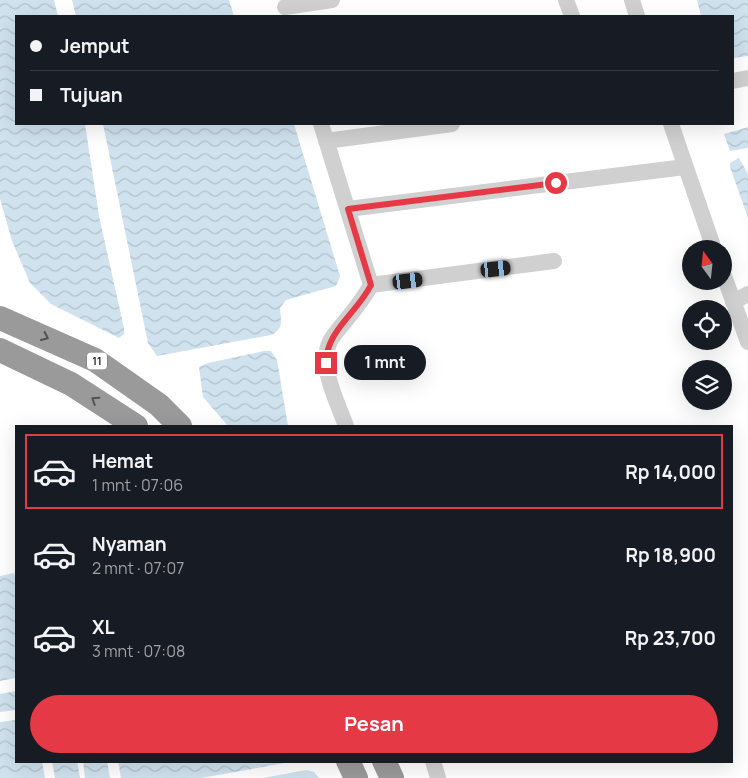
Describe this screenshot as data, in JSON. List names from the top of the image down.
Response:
{
  "streets": {
    "highway": ["11"]
  },
  "north": "top",
  "page": {
    "banner": ["Jemput", "Tujuan"],
    "bubble": "1 mnt",
    "list": [
      {
        "name": "Hemat",
        "note": "1 mnt · 07:06",
        "value": "Rp 14,000"
      },
      {
        "name": "Nyaman",
        "note": "2 mnt · 07:07",
        "value": "Rp 18,900"
      },
      {
        "name": "XL",
        "note": "3 mnt · 07:08",
        "value": "Rp 23,700"
      }
    ],
    "buttons": "Pesan"
  }
}
